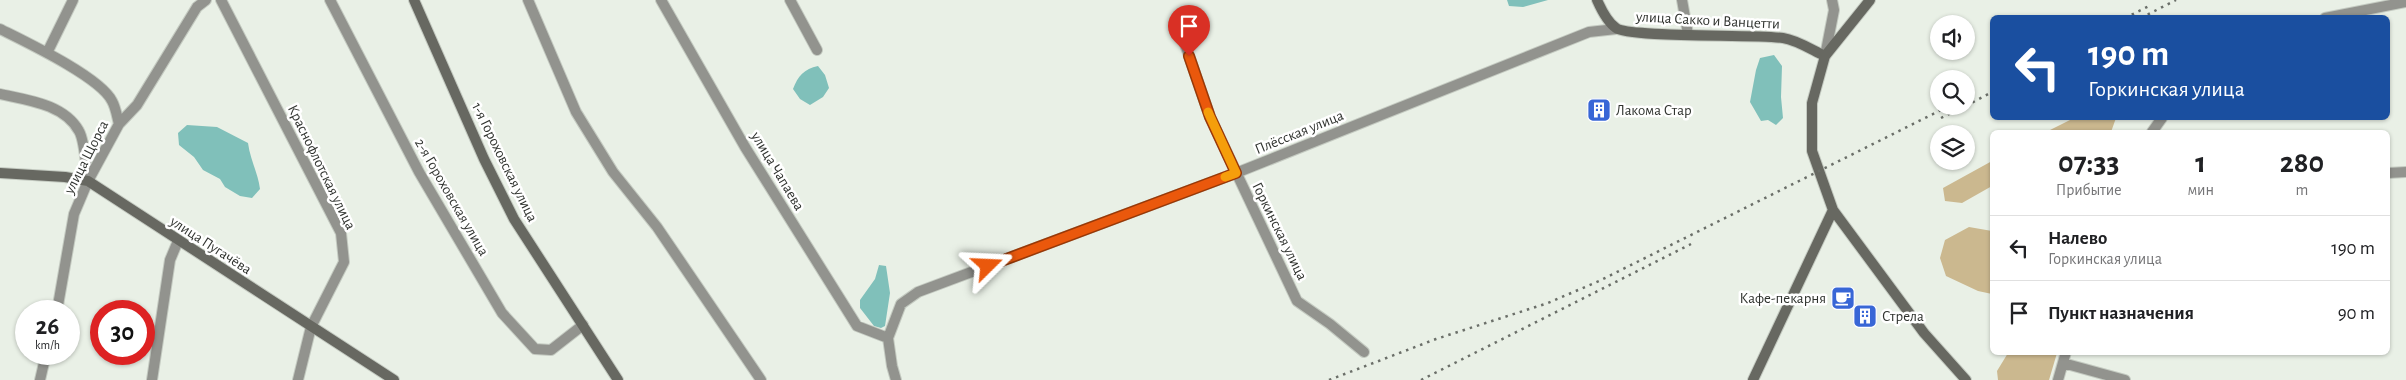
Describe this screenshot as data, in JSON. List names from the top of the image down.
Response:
{
  "streets": {
    "street": [
      "улица Сакко и Ванцетти",
      "Плёсская улица",
      "улица Щорса",
      "1-я Гороховская улица",
      "Краснофлотская улица",
      "улица Чапаева",
      "2-я Гороховская улица",
      "Горкинская улица",
      "улица Пугачёва"
    ]
  },
  "crossings": [
    ["улица Сакко и Ванцетти", "Плёсская улица"],
    ["Плёсская улица", "улица Чапаева"],
    ["Плёсская улица", "Горкинская улица"],
    ["улица Щорса", "улица Пугачёва"],
    ["1-я Гороховская улица", "2-я Гороховская улица"],
    ["Краснофлотская улица", "улица Пугачёва"]
  ],
  "places": {
    "building": ["Лакома Стар", "Стрела"],
    "cafe": ["Кафе-пекарня"]
  },
  "page": {
    "turn": ["190 m", "Горкинская улица"],
    "eta": [
      "07:33",
      "Прибытие",
      "1",
      "мин",
      "280",
      "m"
    ],
    "list": [
      {
        "name": "Налево",
        "note": "Горкинская улица",
        "value": "190 m"
      },
      {
        "name": "Пункт назначения",
        "value": "90 m"
      }
    ],
    "speed": "26 km/h",
    "limit": "30"
  }
}
